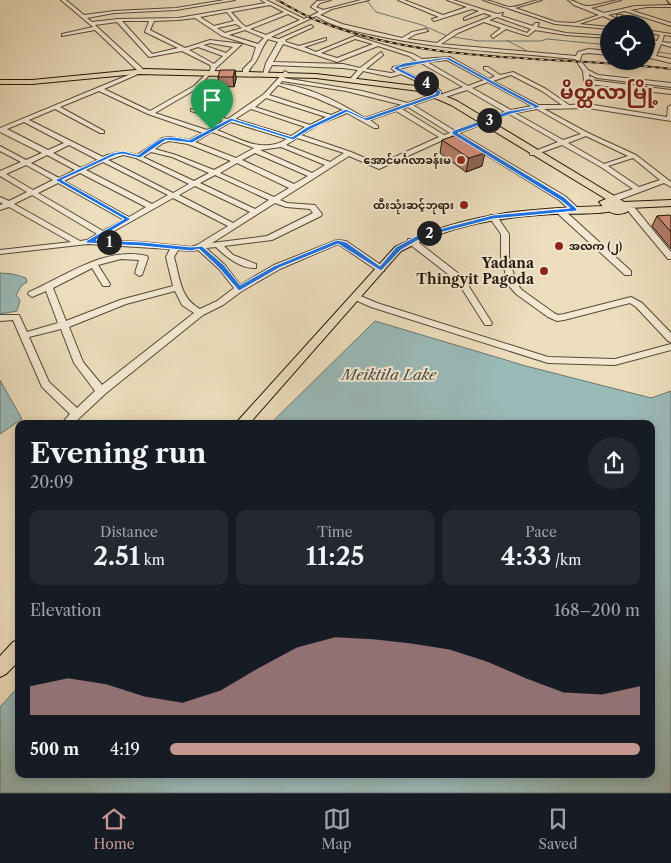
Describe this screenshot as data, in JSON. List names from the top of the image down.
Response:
{
  "districts": ["မိတ္ထီလာမြို့"],
  "water": ["Meiktila Lake"],
  "places": [
    "အောင်မင်္ဂလာခန်းမ",
    "ထီးသုံးဆင့်ဘုရား",
    "အလက (၂)",
    "Yadana Thingyit Pagoda"
  ],
  "page": {
    "pins": [
      "4",
      "3",
      "2",
      "1"
    ],
    "heading": ["Evening run", "20:09"],
    "stats": [
      ["Distance", "2.51 km"],
      ["Time", "11:25"],
      ["Pace", "4:33 /km"]
    ],
    "chart": ["Elevation", "168–200 m"],
    "list": [
      {
        "name": "500 m",
        "note": "4:19"
      }
    ],
    "tabs": ["Home", "Map", "Saved"]
  }
}
